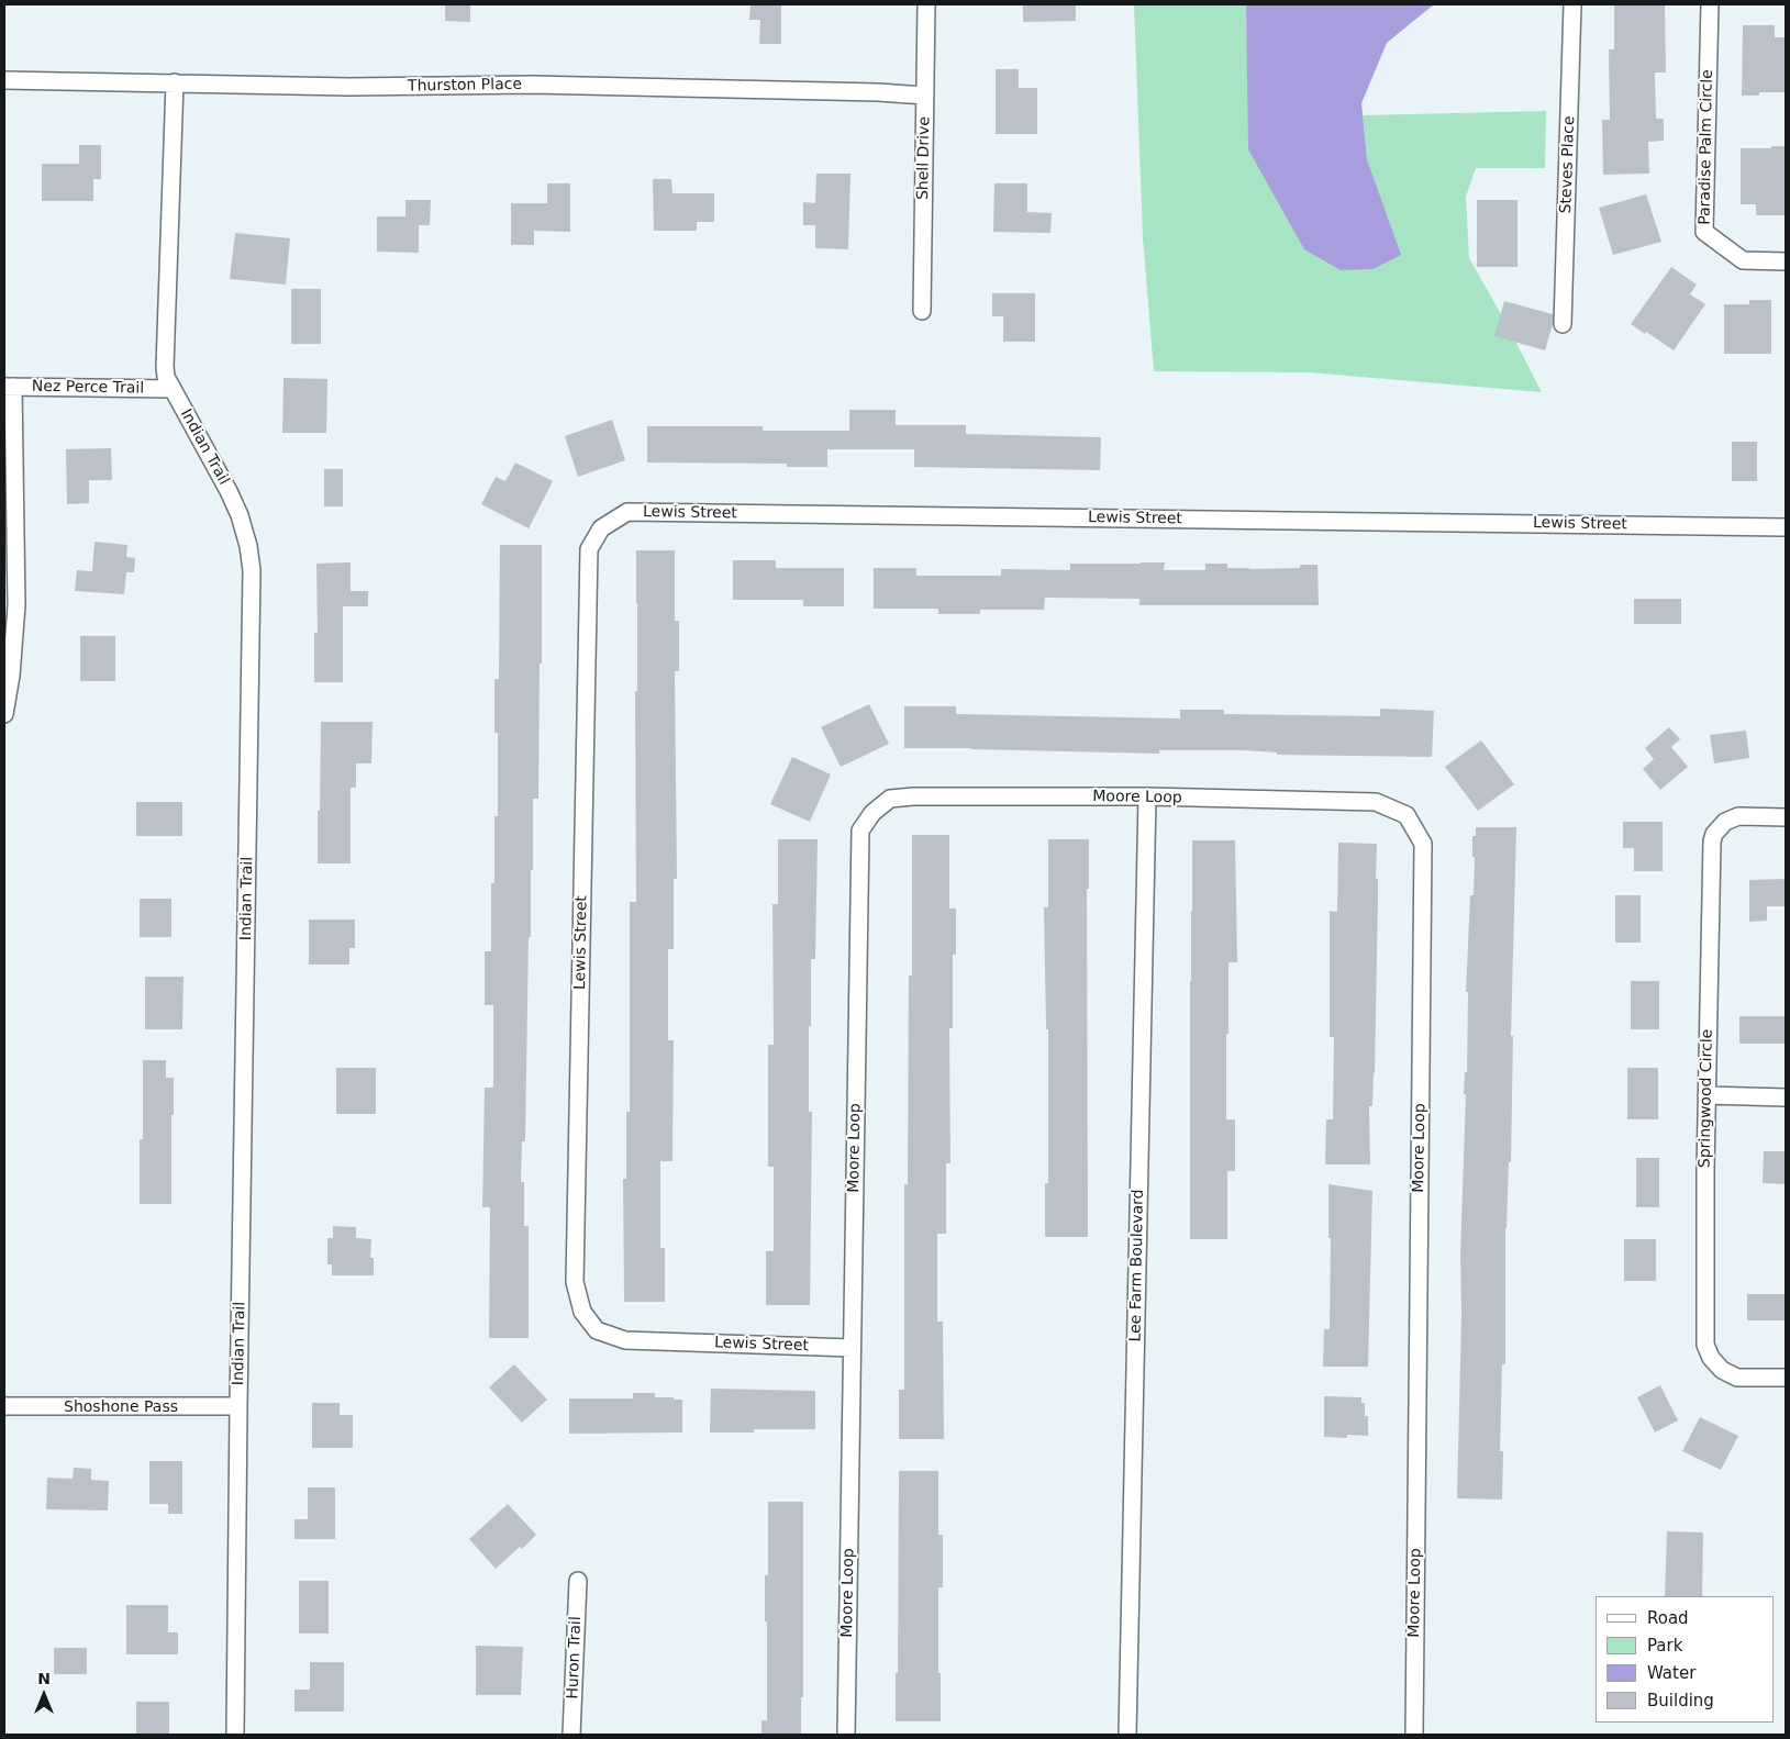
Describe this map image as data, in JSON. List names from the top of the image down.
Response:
{
  "streets": {
    "street": [
      "Thurston Place",
      "Paradise Palm Circle",
      "Shell Drive",
      "Steves Place",
      "Nez Perce Trail",
      "Indian Trail",
      "Lewis Street",
      "Moore Loop",
      "Springwood Circle",
      "Lee Farm Boulevard",
      "Shoshone Pass",
      "Huron Trail"
    ]
  },
  "crossings": [
    ["Thurston Place", "Shell Drive"],
    ["Thurston Place", "Indian Trail"],
    ["Nez Perce Trail", "Indian Trail"],
    ["Indian Trail", "Shoshone Pass"],
    ["Lewis Street", "Moore Loop"],
    ["Moore Loop", "Lee Farm Boulevard"]
  ],
  "legend": [
    "Road",
    "Park",
    "Water",
    "Building"
  ],
  "north": "top"
}
